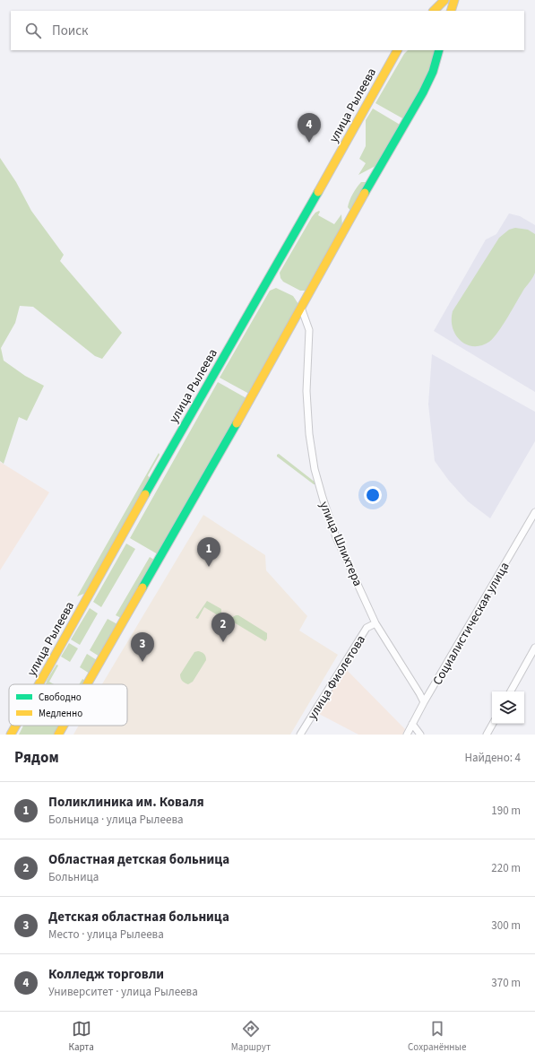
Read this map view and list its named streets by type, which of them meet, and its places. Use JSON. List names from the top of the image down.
{
  "streets": {
    "main road": ["улица Рылеева"],
    "street": ["улица Шлихтера", "Социалистическая улица", "улица Фиолетова"]
  },
  "crossings": [
    ["улица Шлихтера", "Социалистическая улица"],
    ["улица Шлихтера", "улица Фиолетова"]
  ],
  "legend": ["Свободно", "Медленно"],
  "page": {
    "search": "Поиск",
    "pins": [
      "4",
      "1",
      "2",
      "3"
    ],
    "heading": ["Рядом", "Найдено: 4"],
    "list": [
      {
        "mark": "1",
        "name": "Поликлиника им. Коваля",
        "note": "Больница · улица Рылеева",
        "value": "190 m"
      },
      {
        "mark": "2",
        "name": "Областная детская больница",
        "note": "Больница",
        "value": "220 m"
      },
      {
        "mark": "3",
        "name": "Детская областная больница",
        "note": "Место · улица Рылеева",
        "value": "300 m"
      },
      {
        "mark": "4",
        "name": "Колледж торговли",
        "note": "Университет · улица Рылеева",
        "value": "370 m"
      }
    ],
    "nav": ["Карта", "Маршрут", "Сохранённые"]
  }
}
